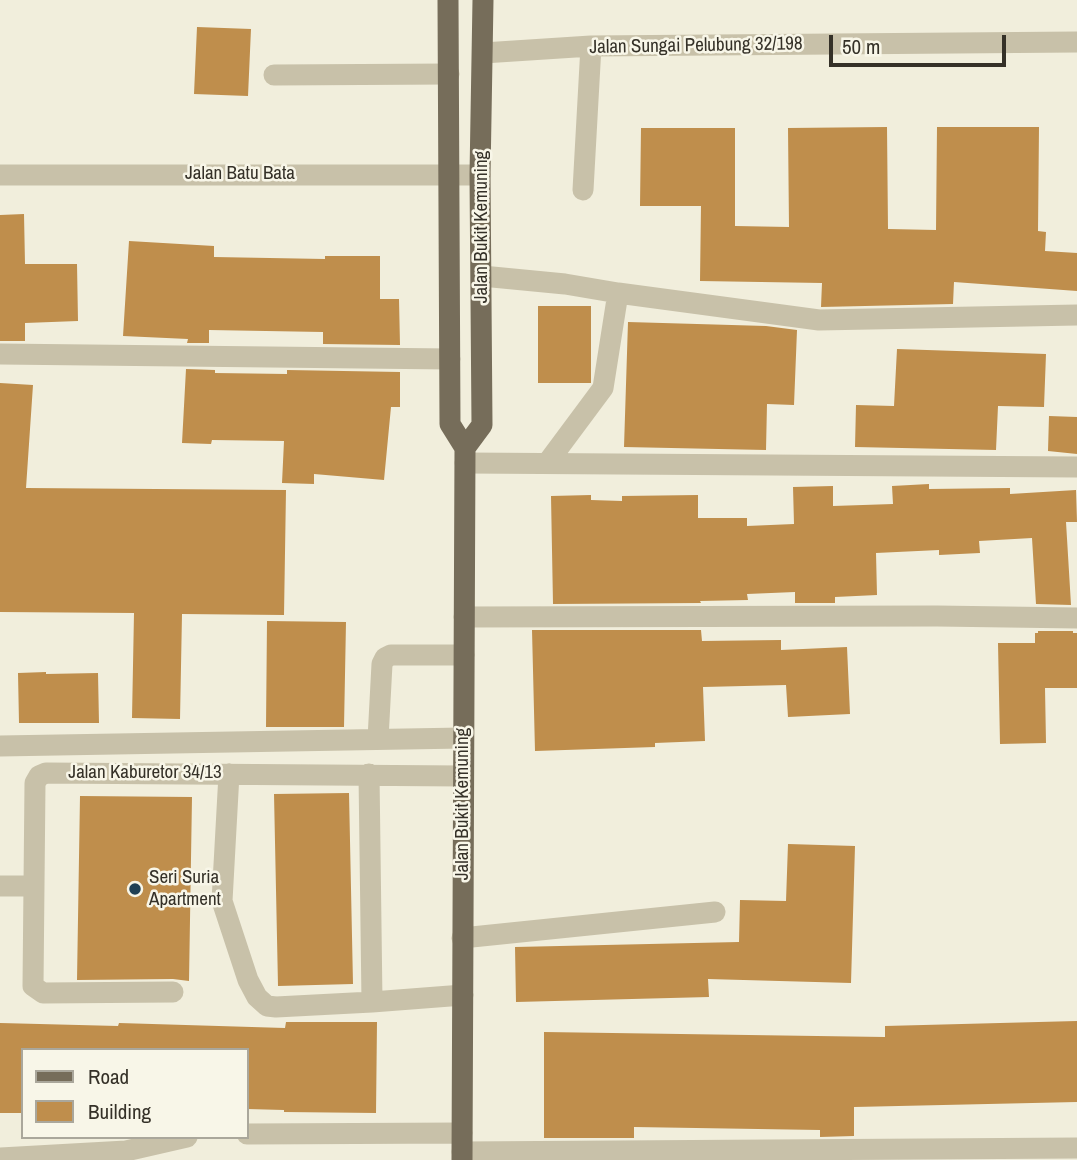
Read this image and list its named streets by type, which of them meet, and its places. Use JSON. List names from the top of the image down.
{
  "streets": {
    "main road": ["Jalan Bukit Kemuning"],
    "street": ["Jalan Sungai Pelubung 32/198", "Jalan Batu Bata", "Jalan Kaburetor 34/13"]
  },
  "crossings": [
    ["Jalan Sungai Pelubung 32/198", "Jalan Bukit Kemuning"],
    ["Jalan Batu Bata", "Jalan Bukit Kemuning"],
    ["Jalan Bukit Kemuning", "Jalan Kaburetor 34/13"]
  ],
  "places": ["Seri Suria Apartment"],
  "legend": ["Road", "Building"],
  "scale_bar": "50 m"
}
